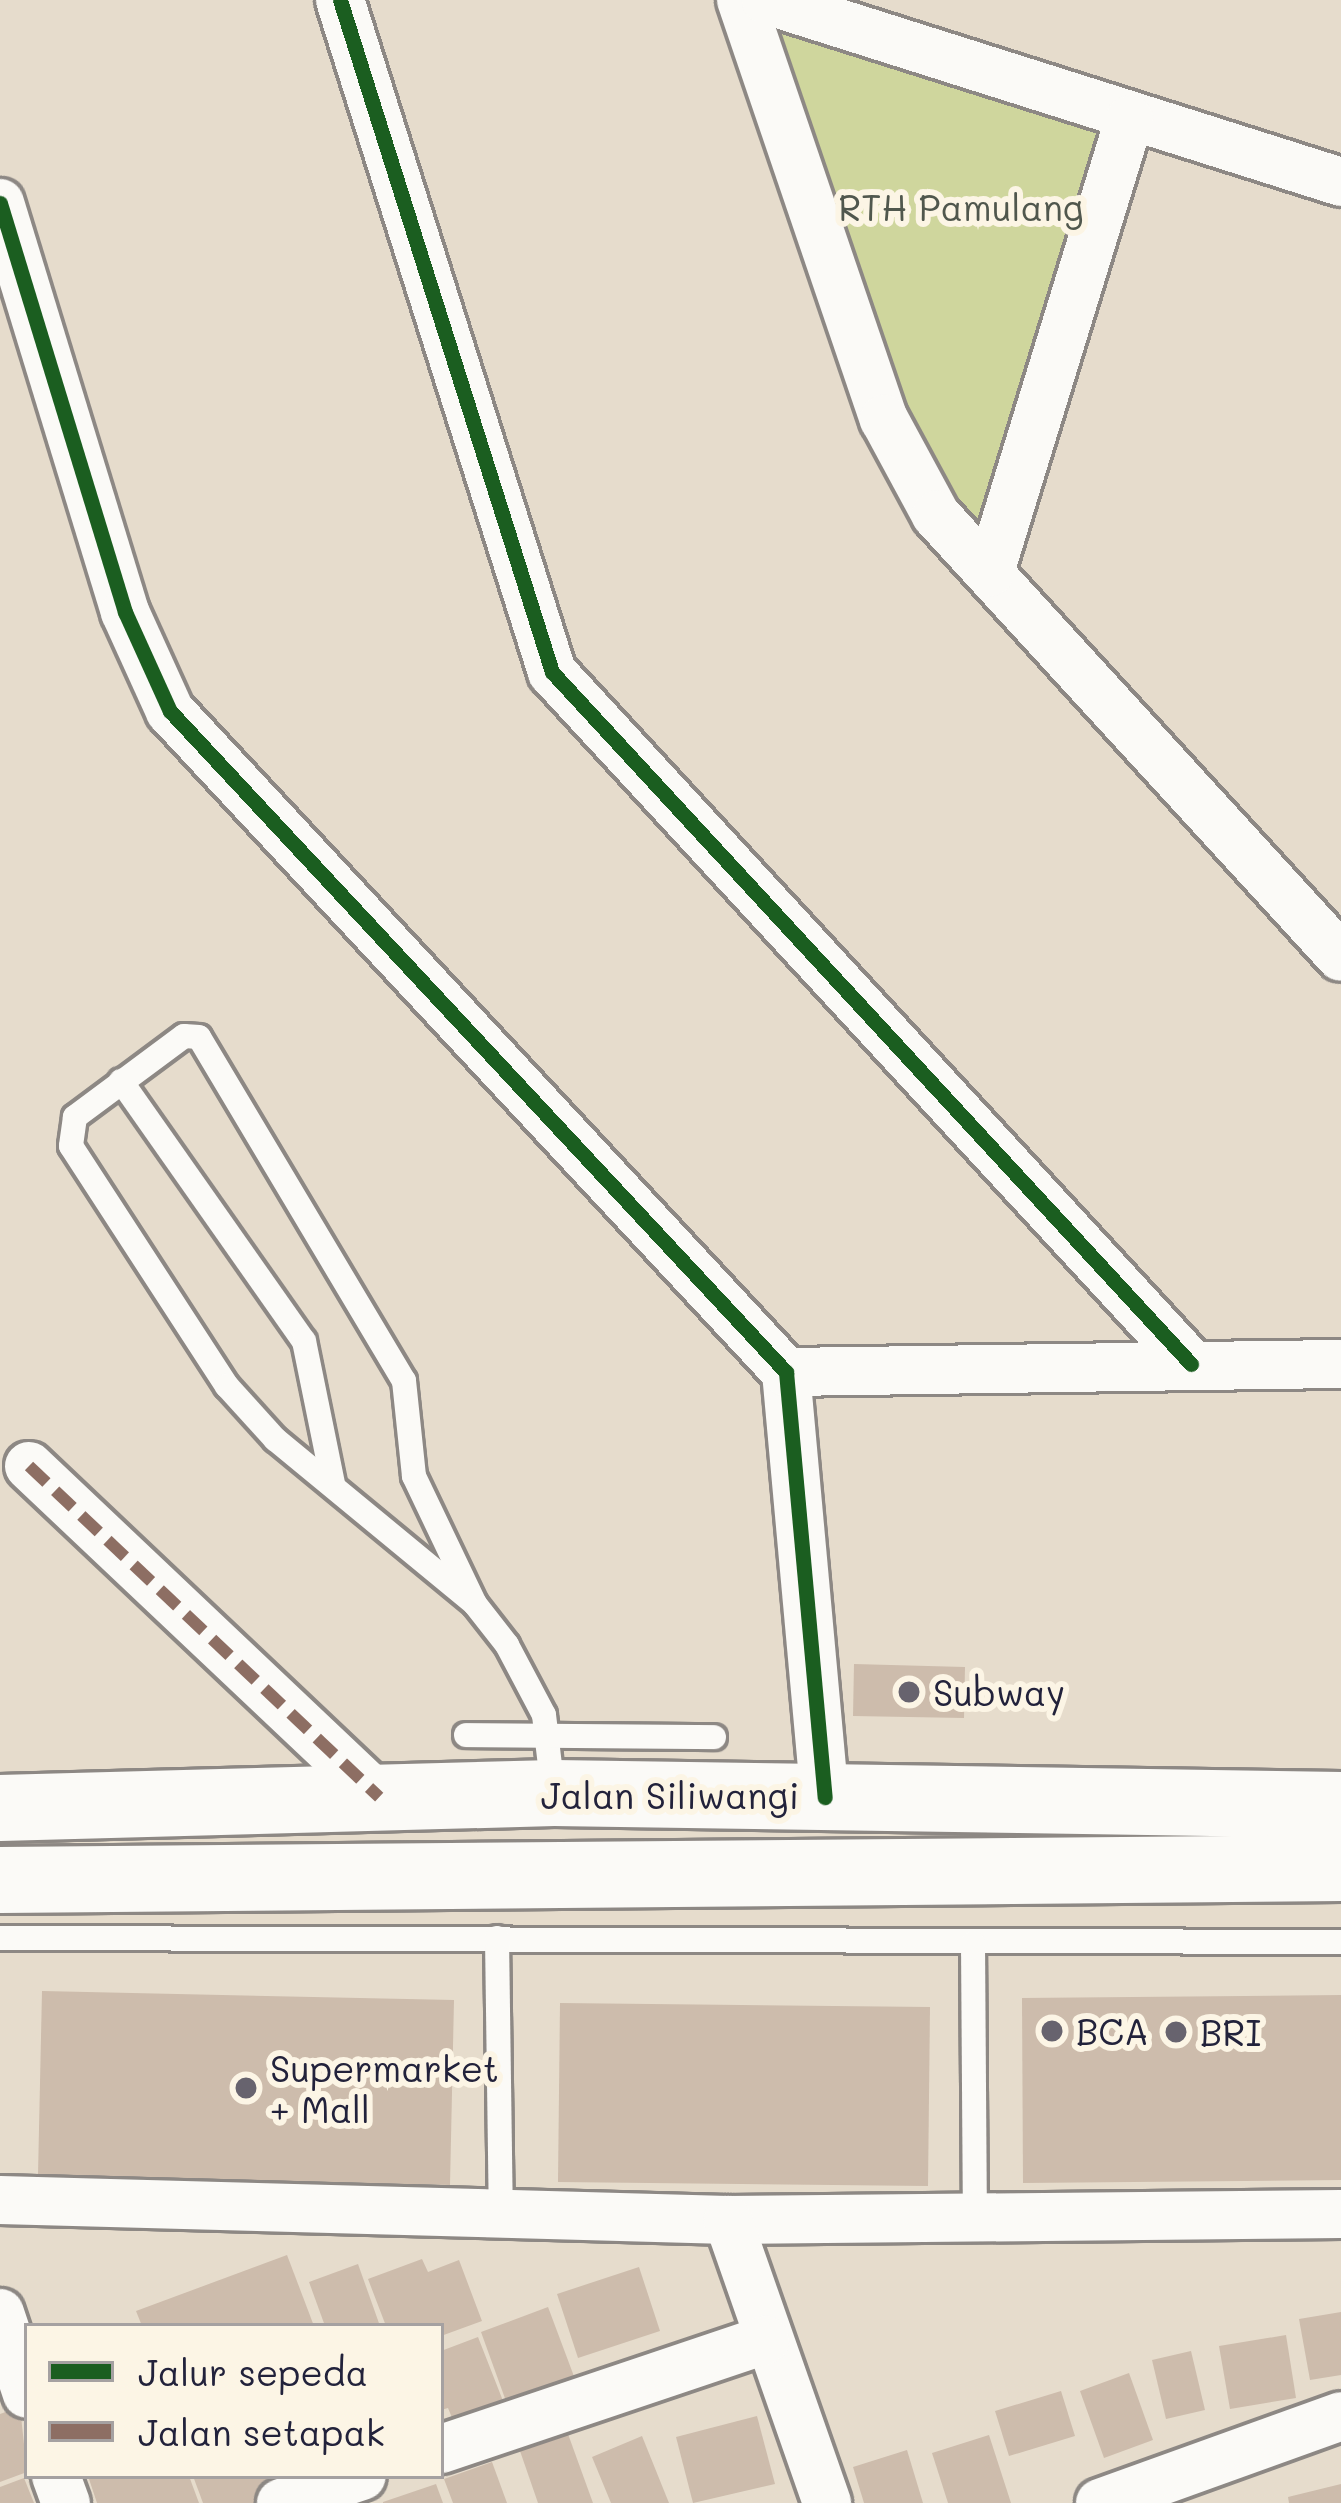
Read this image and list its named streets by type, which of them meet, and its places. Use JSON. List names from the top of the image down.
{
  "streets": {
    "main road": ["Jalan Siliwangi"]
  },
  "parks": ["RTH Pamulang"],
  "places": [
    "Subway",
    "BCA",
    "BRI",
    "Supermarket + Mall"
  ],
  "legend": ["Jalur sepeda", "Jalan setapak"]
}
